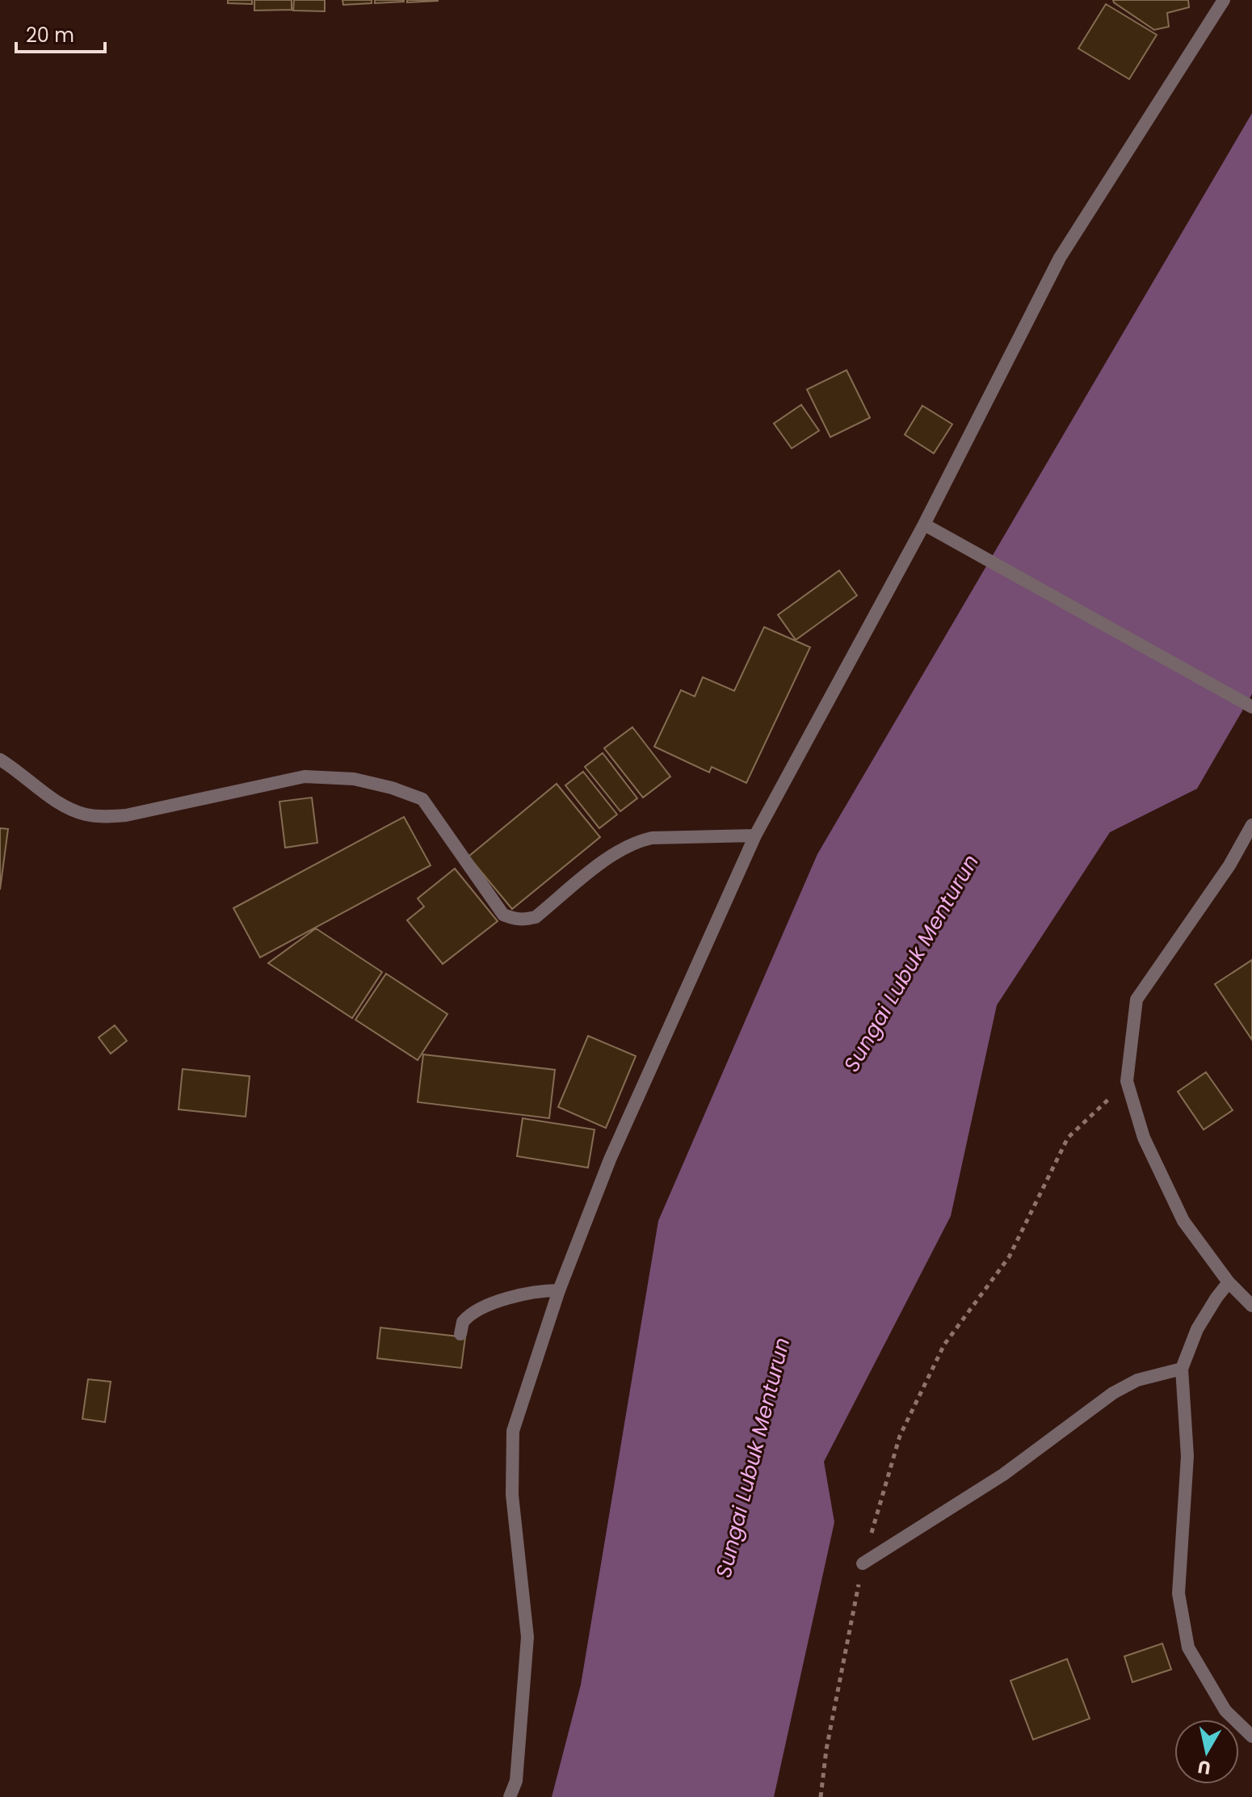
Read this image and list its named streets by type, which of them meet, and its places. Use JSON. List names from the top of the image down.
{
  "water": ["Sungai Lubuk Menturun"],
  "scale_bar": "20 m",
  "north": "bottom"
}
